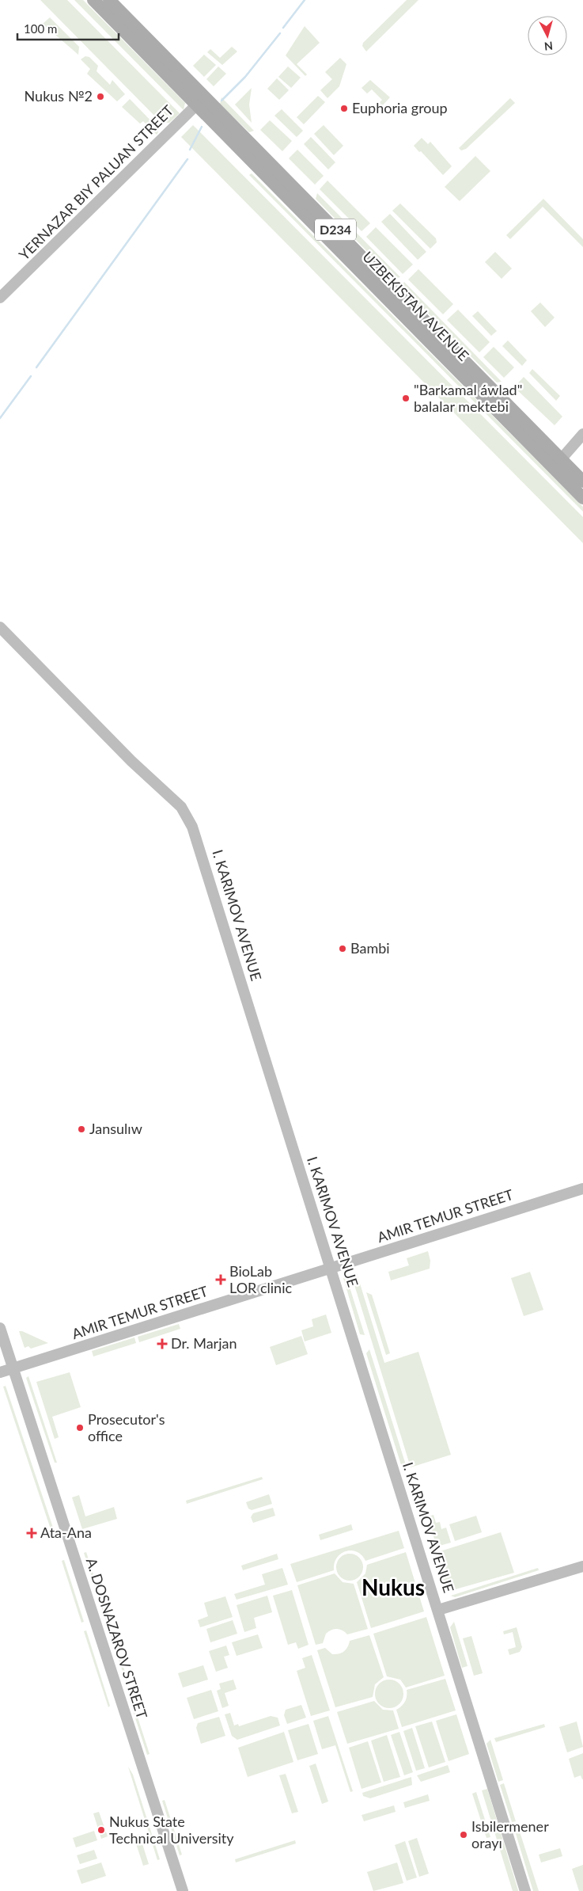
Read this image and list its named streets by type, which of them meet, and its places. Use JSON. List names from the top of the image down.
{
  "streets": {
    "main road": [
      "YERNAZAR BIY PALUAN STREET",
      "D234",
      "UZBEKISTAN AVENUE",
      "I. KARIMOV AVENUE",
      "AMIR TEMUR STREET",
      "A. DOSNAZAROV STREET"
    ]
  },
  "crossings": [
    ["YERNAZAR BIY PALUAN STREET", "UZBEKISTAN AVENUE"],
    ["I. KARIMOV AVENUE", "AMIR TEMUR STREET"],
    ["AMIR TEMUR STREET", "A. DOSNAZAROV STREET"]
  ],
  "districts": ["Nukus"],
  "places": {
    "other": [
      "Nukus №2",
      "Euphoria group",
      "\"Barkamal áwlad\" balalar mektebi",
      "Bambi",
      "Jansulıw",
      "Prosecutor's office",
      "Nukus State Technical University",
      "Isbilermener orayı"
    ],
    "health": ["BioLab LOR clinic", "Dr. Marjan", "Ata-Ana"]
  },
  "scale_bar": "100 m",
  "north": "bottom"
}
